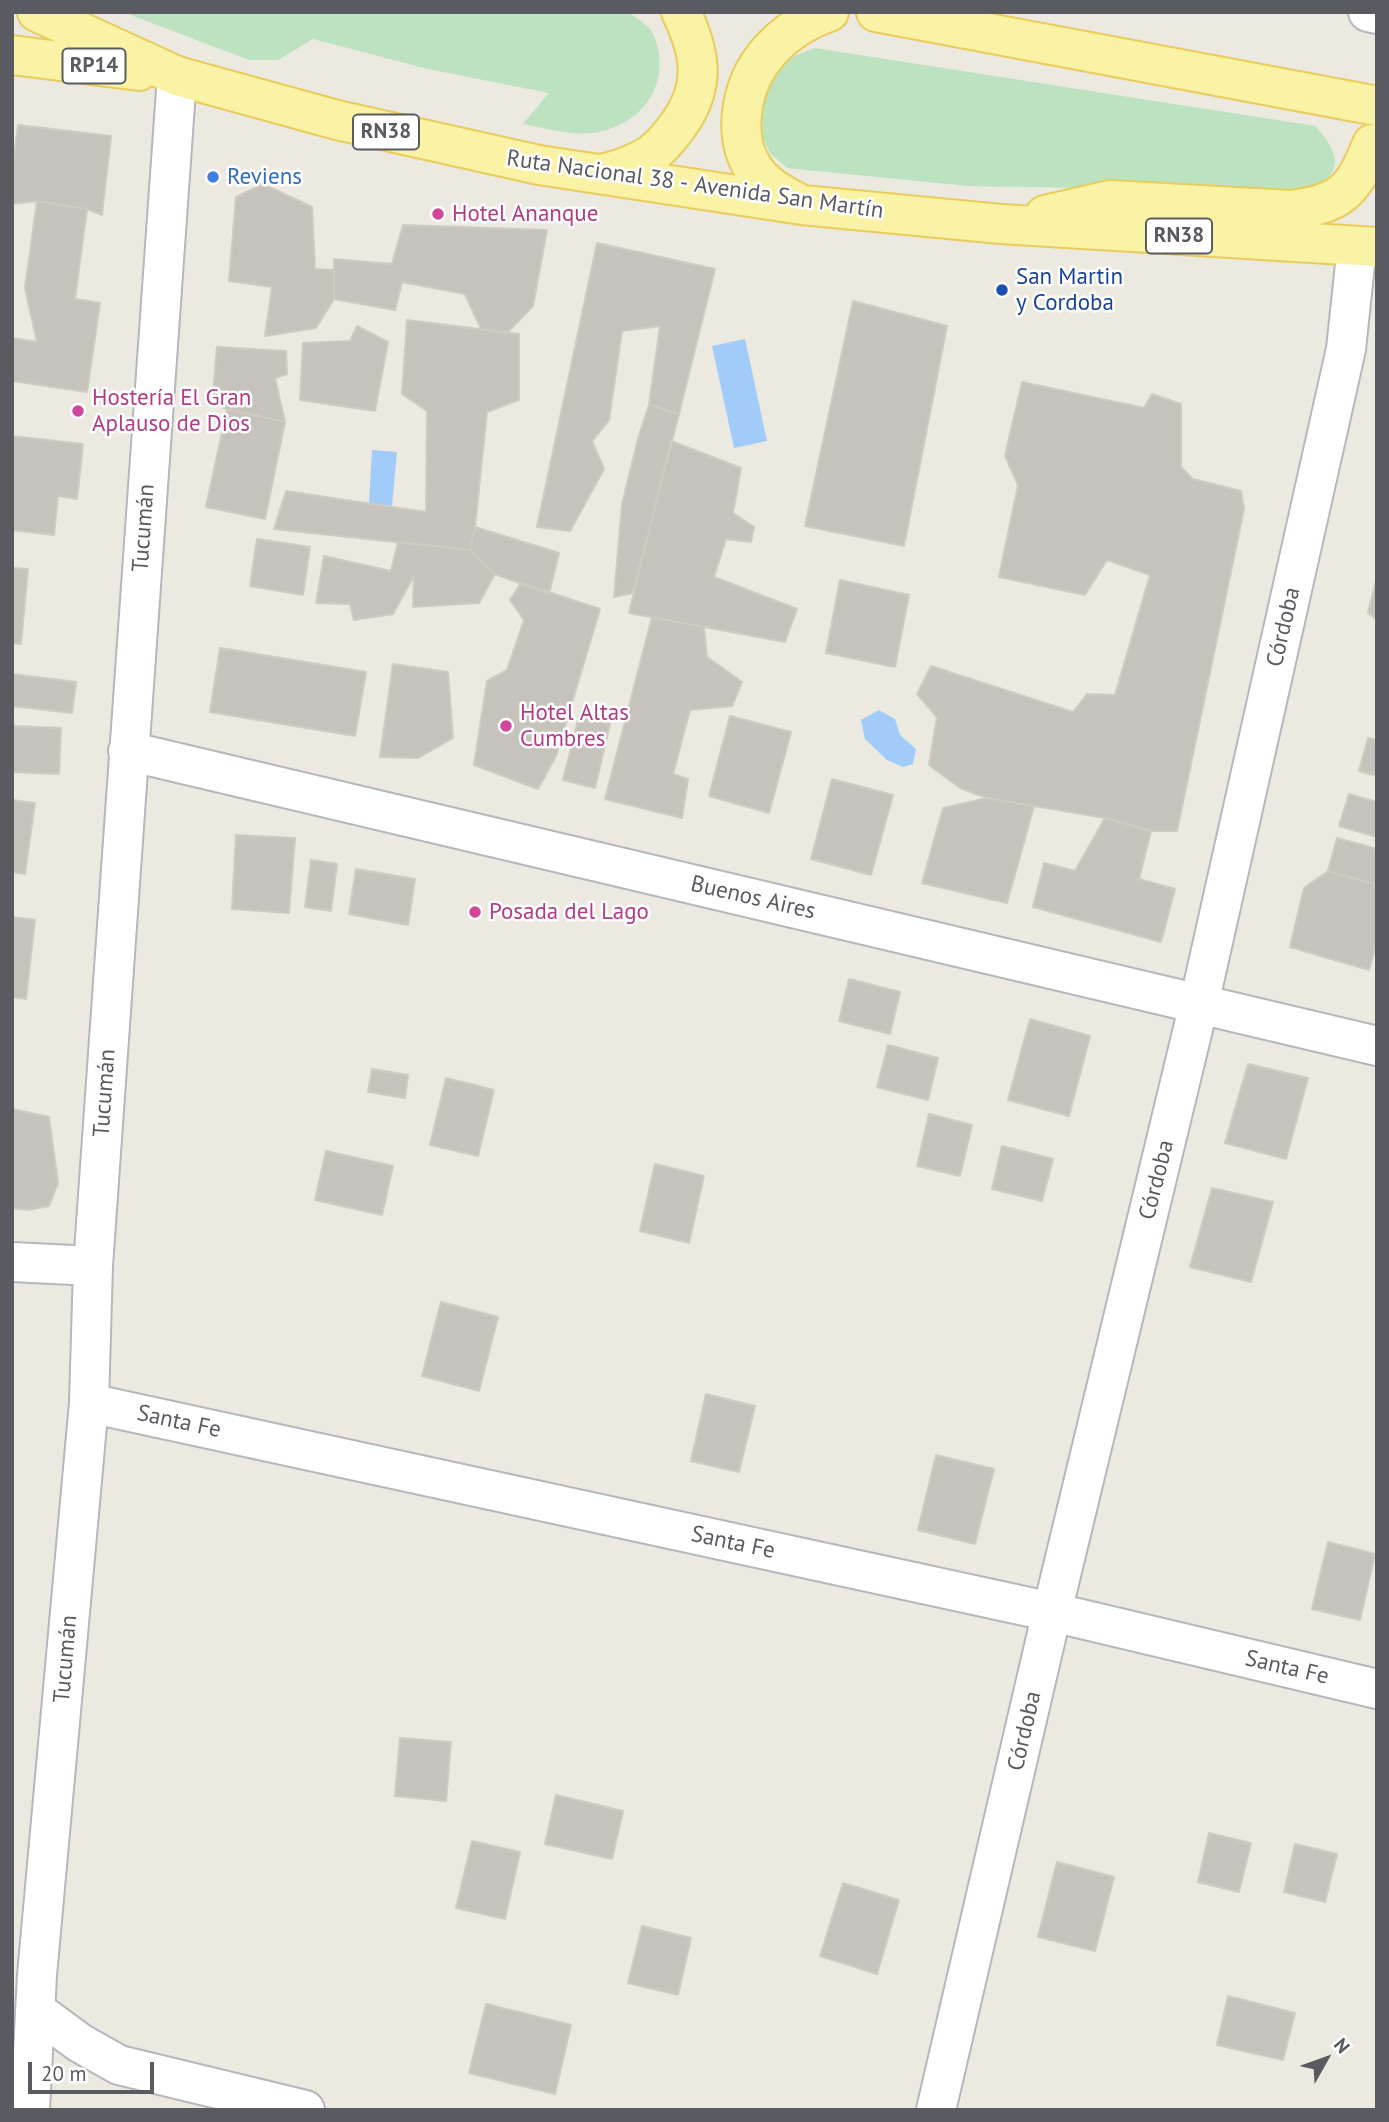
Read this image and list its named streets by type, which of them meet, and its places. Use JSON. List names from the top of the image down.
{
  "streets": {
    "main road": ["RP14", "RN38", "Ruta Nacional 38 - Avenida San Martín"],
    "street": [
      "Tucumán",
      "Córdoba",
      "Buenos Aires",
      "Santa Fe"
    ]
  },
  "crossings": [
    ["RP14", "Ruta Nacional 38 - Avenida San Martín"],
    ["RP14", "Tucumán"],
    ["Ruta Nacional 38 - Avenida San Martín", "Tucumán"],
    ["Ruta Nacional 38 - Avenida San Martín", "Córdoba"],
    ["Tucumán", "Buenos Aires"],
    ["Tucumán", "Santa Fe"],
    ["Córdoba", "Buenos Aires"],
    ["Córdoba", "Santa Fe"]
  ],
  "places": [
    "Reviens",
    "Hotel Ananque",
    "San Martin y Cordoba",
    "Hostería El Gran Aplauso de Dios",
    "Hotel Altas Cumbres",
    "Posada del Lago"
  ],
  "scale_bar": "20 m",
  "north": "top right"
}
